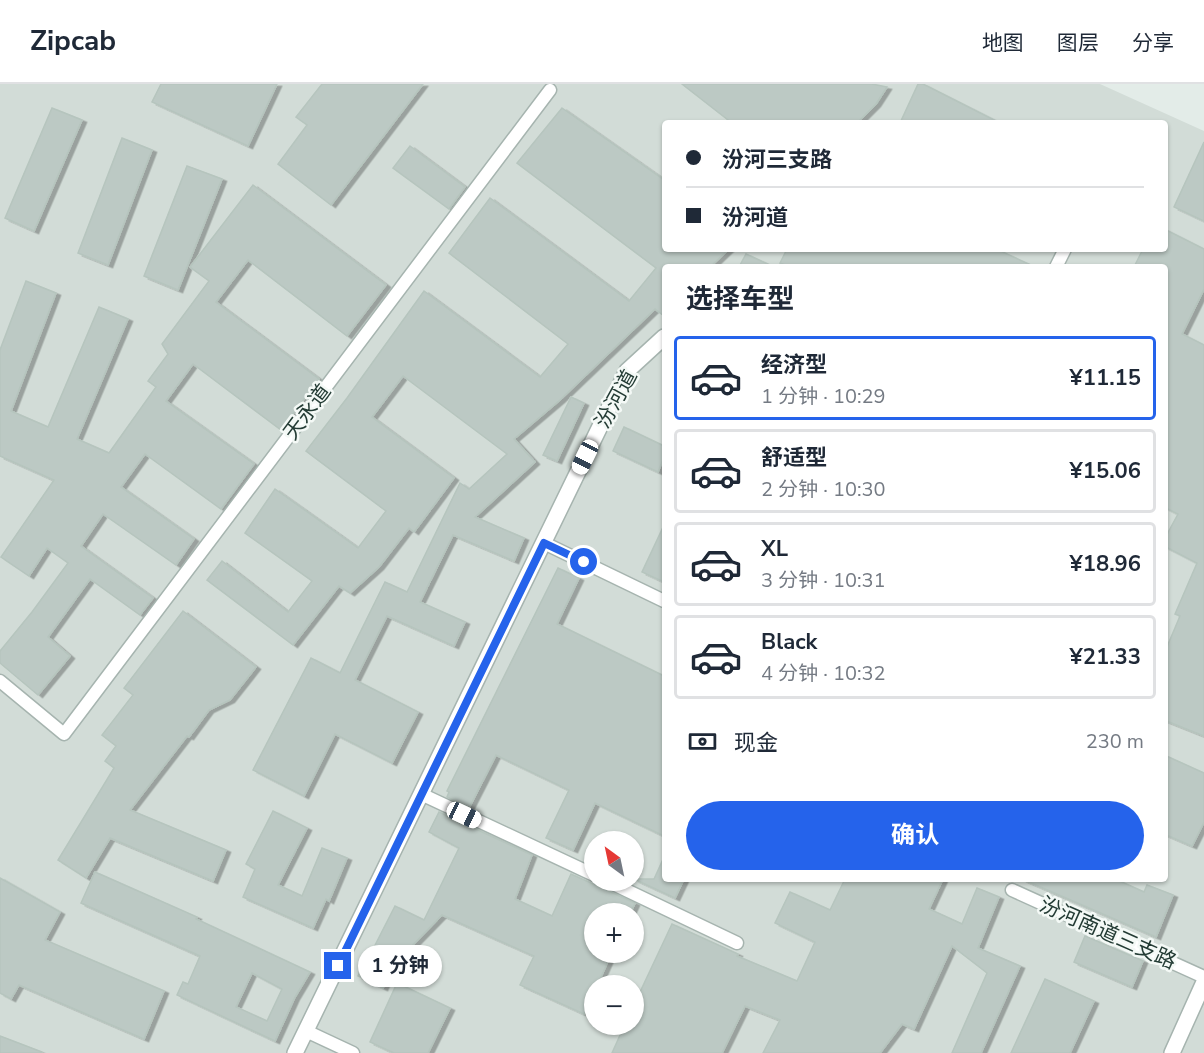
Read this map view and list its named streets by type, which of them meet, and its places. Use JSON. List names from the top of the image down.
{
  "streets": {
    "street": ["汾河道", "天永道", "汾河南道三支路"]
  },
  "north": "top left",
  "page": {
    "header": "Zipcab",
    "nav": ["地图", "图层", "分享"],
    "banner": ["汾河三支路", "汾河道"],
    "heading": "选择车型",
    "list": [
      {
        "name": "经济型",
        "note": "1 分钟 · 10:29",
        "value": "¥11.15"
      },
      {
        "name": "舒适型",
        "note": "2 分钟 · 10:30",
        "value": "¥15.06"
      },
      {
        "name": "XL",
        "note": "3 分钟 · 10:31",
        "value": "¥18.96"
      },
      {
        "name": "Black",
        "note": "4 分钟 · 10:32",
        "value": "¥21.33"
      }
    ],
    "pay": ["现金", "230 m"],
    "buttons": "确认",
    "map_buttons": ["+", "−"],
    "bubble": "1 分钟"
  }
}
